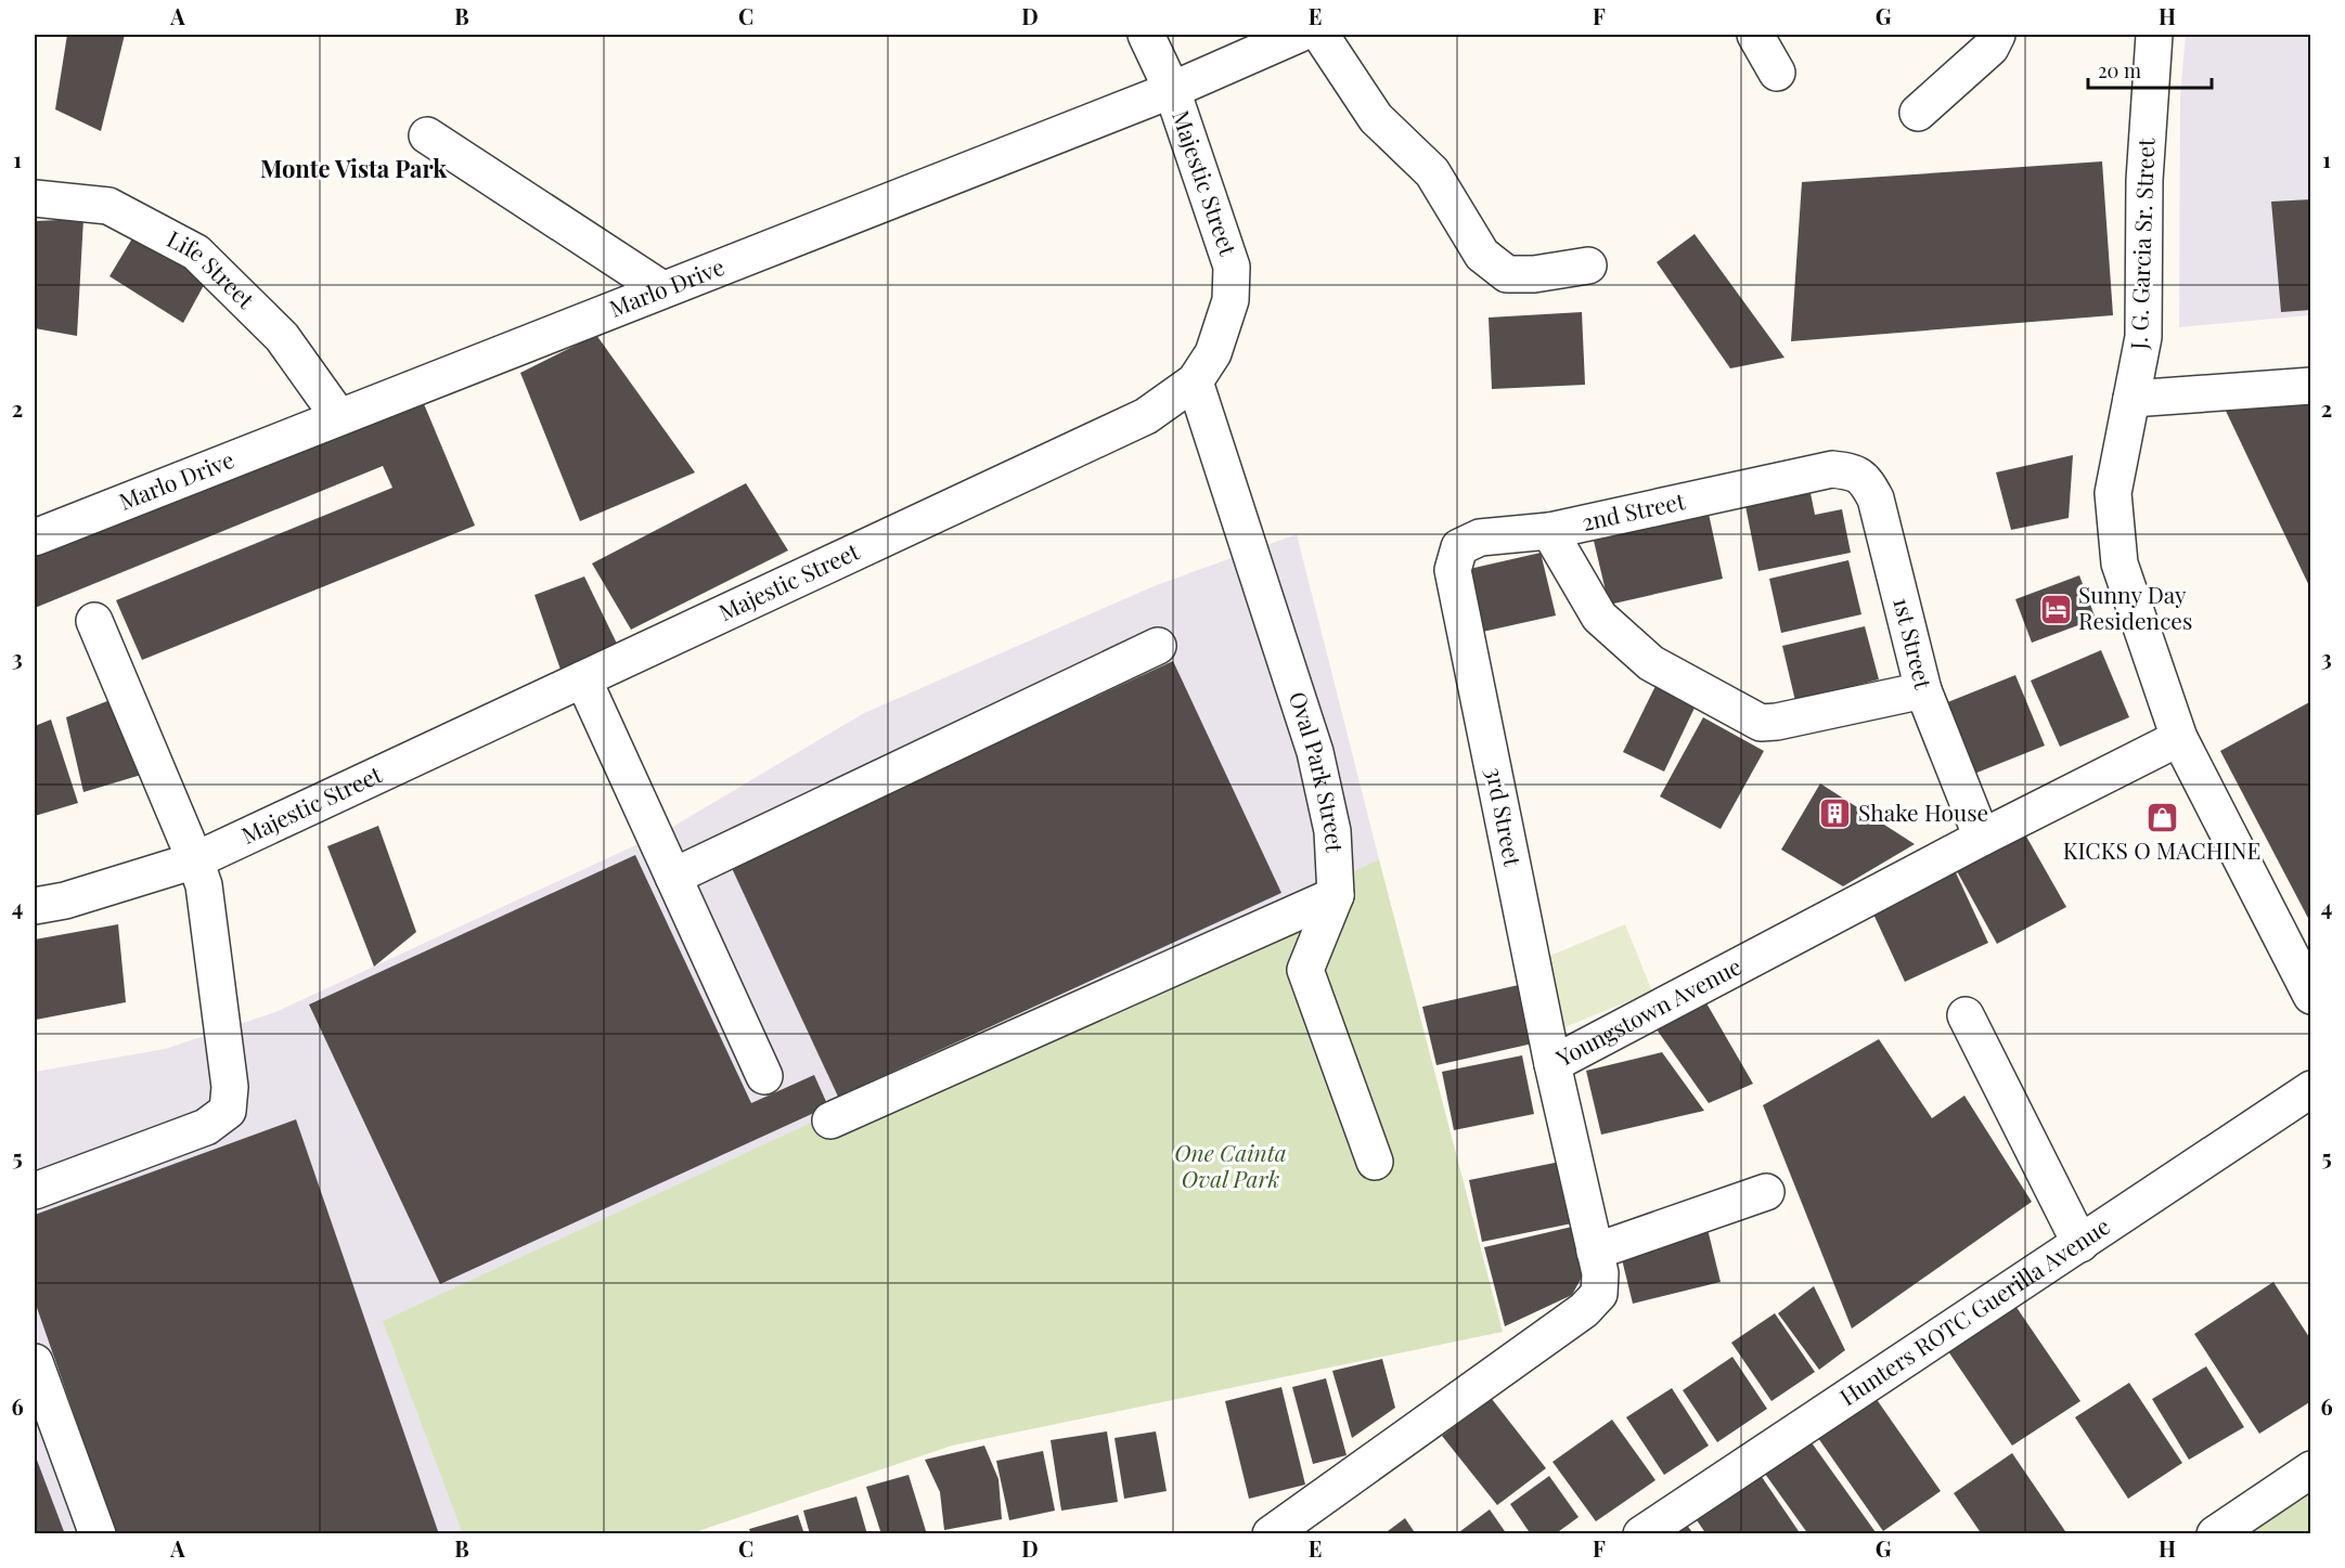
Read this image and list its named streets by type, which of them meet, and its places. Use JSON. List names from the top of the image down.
{
  "streets": {
    "street": [
      "Majestic Street",
      "J. G. Garcia Sr. Street",
      "Life Street",
      "Marlo Drive",
      "2nd Street",
      "1st Street",
      "Oval Park Street",
      "3rd Street",
      "Youngstown Avenue",
      "Hunters ROTC Guerilla Avenue"
    ]
  },
  "crossings": [
    ["Majestic Street", "Marlo Drive"],
    ["Majestic Street", "Oval Park Street"],
    ["J. G. Garcia Sr. Street", "Youngstown Avenue"],
    ["Life Street", "Marlo Drive"],
    ["2nd Street", "1st Street"],
    ["2nd Street", "3rd Street"],
    ["1st Street", "Youngstown Avenue"],
    ["3rd Street", "Youngstown Avenue"]
  ],
  "districts": ["Monte Vista Park"],
  "parks": ["One Cainta Oval Park"],
  "places": {
    "hotel": ["Sunny Day Residences"],
    "building": ["Shake House"],
    "shop": ["KICKS O MACHINE"]
  },
  "scale_bar": "20 m",
  "grid": {
    "columns": [
      "A",
      "B",
      "C",
      "D",
      "E",
      "F",
      "G",
      "H"
    ],
    "rows": [
      "1",
      "2",
      "3",
      "4",
      "5",
      "6"
    ]
  }
}
